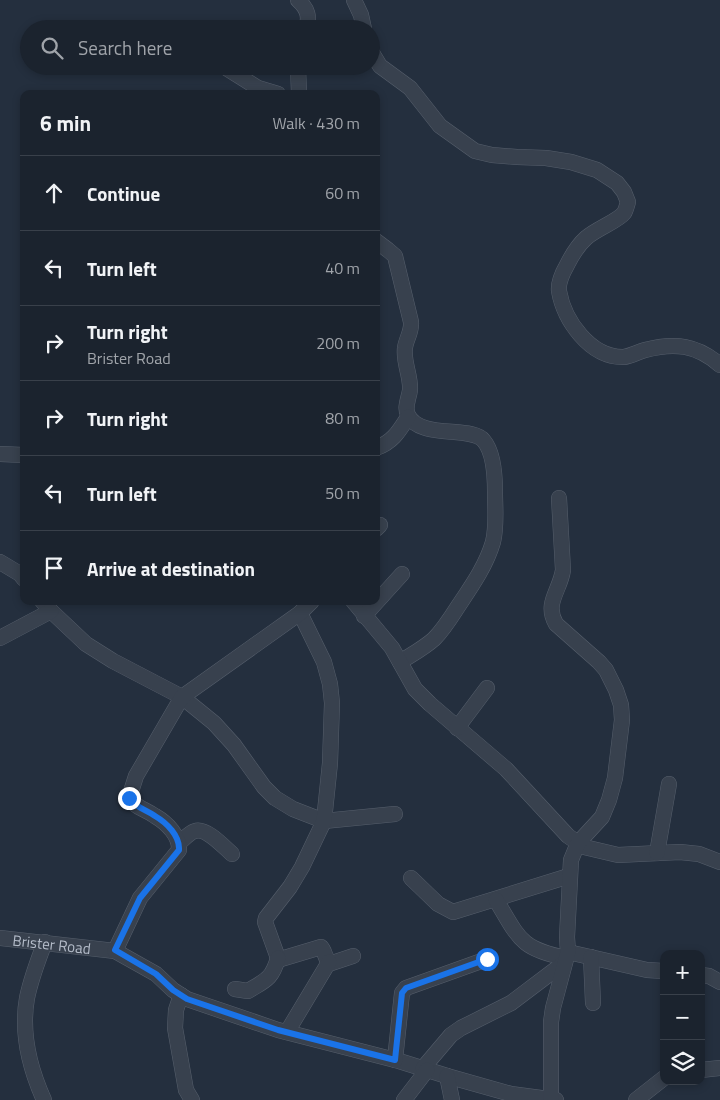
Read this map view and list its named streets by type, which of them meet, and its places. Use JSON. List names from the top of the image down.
{
  "streets": {
    "street": ["Brister Road"]
  },
  "page": {
    "search": "Search here",
    "heading": ["6 min", "Walk · 430 m"],
    "list": [
      ["Continue", "60 m"],
      ["Turn left", "40 m"],
      ["Turn right", "Brister Road", "200 m"],
      ["Turn right", "80 m"],
      ["Turn left", "50 m"],
      "Arrive at destination"
    ],
    "map_buttons": ["+", "−"]
  }
}
